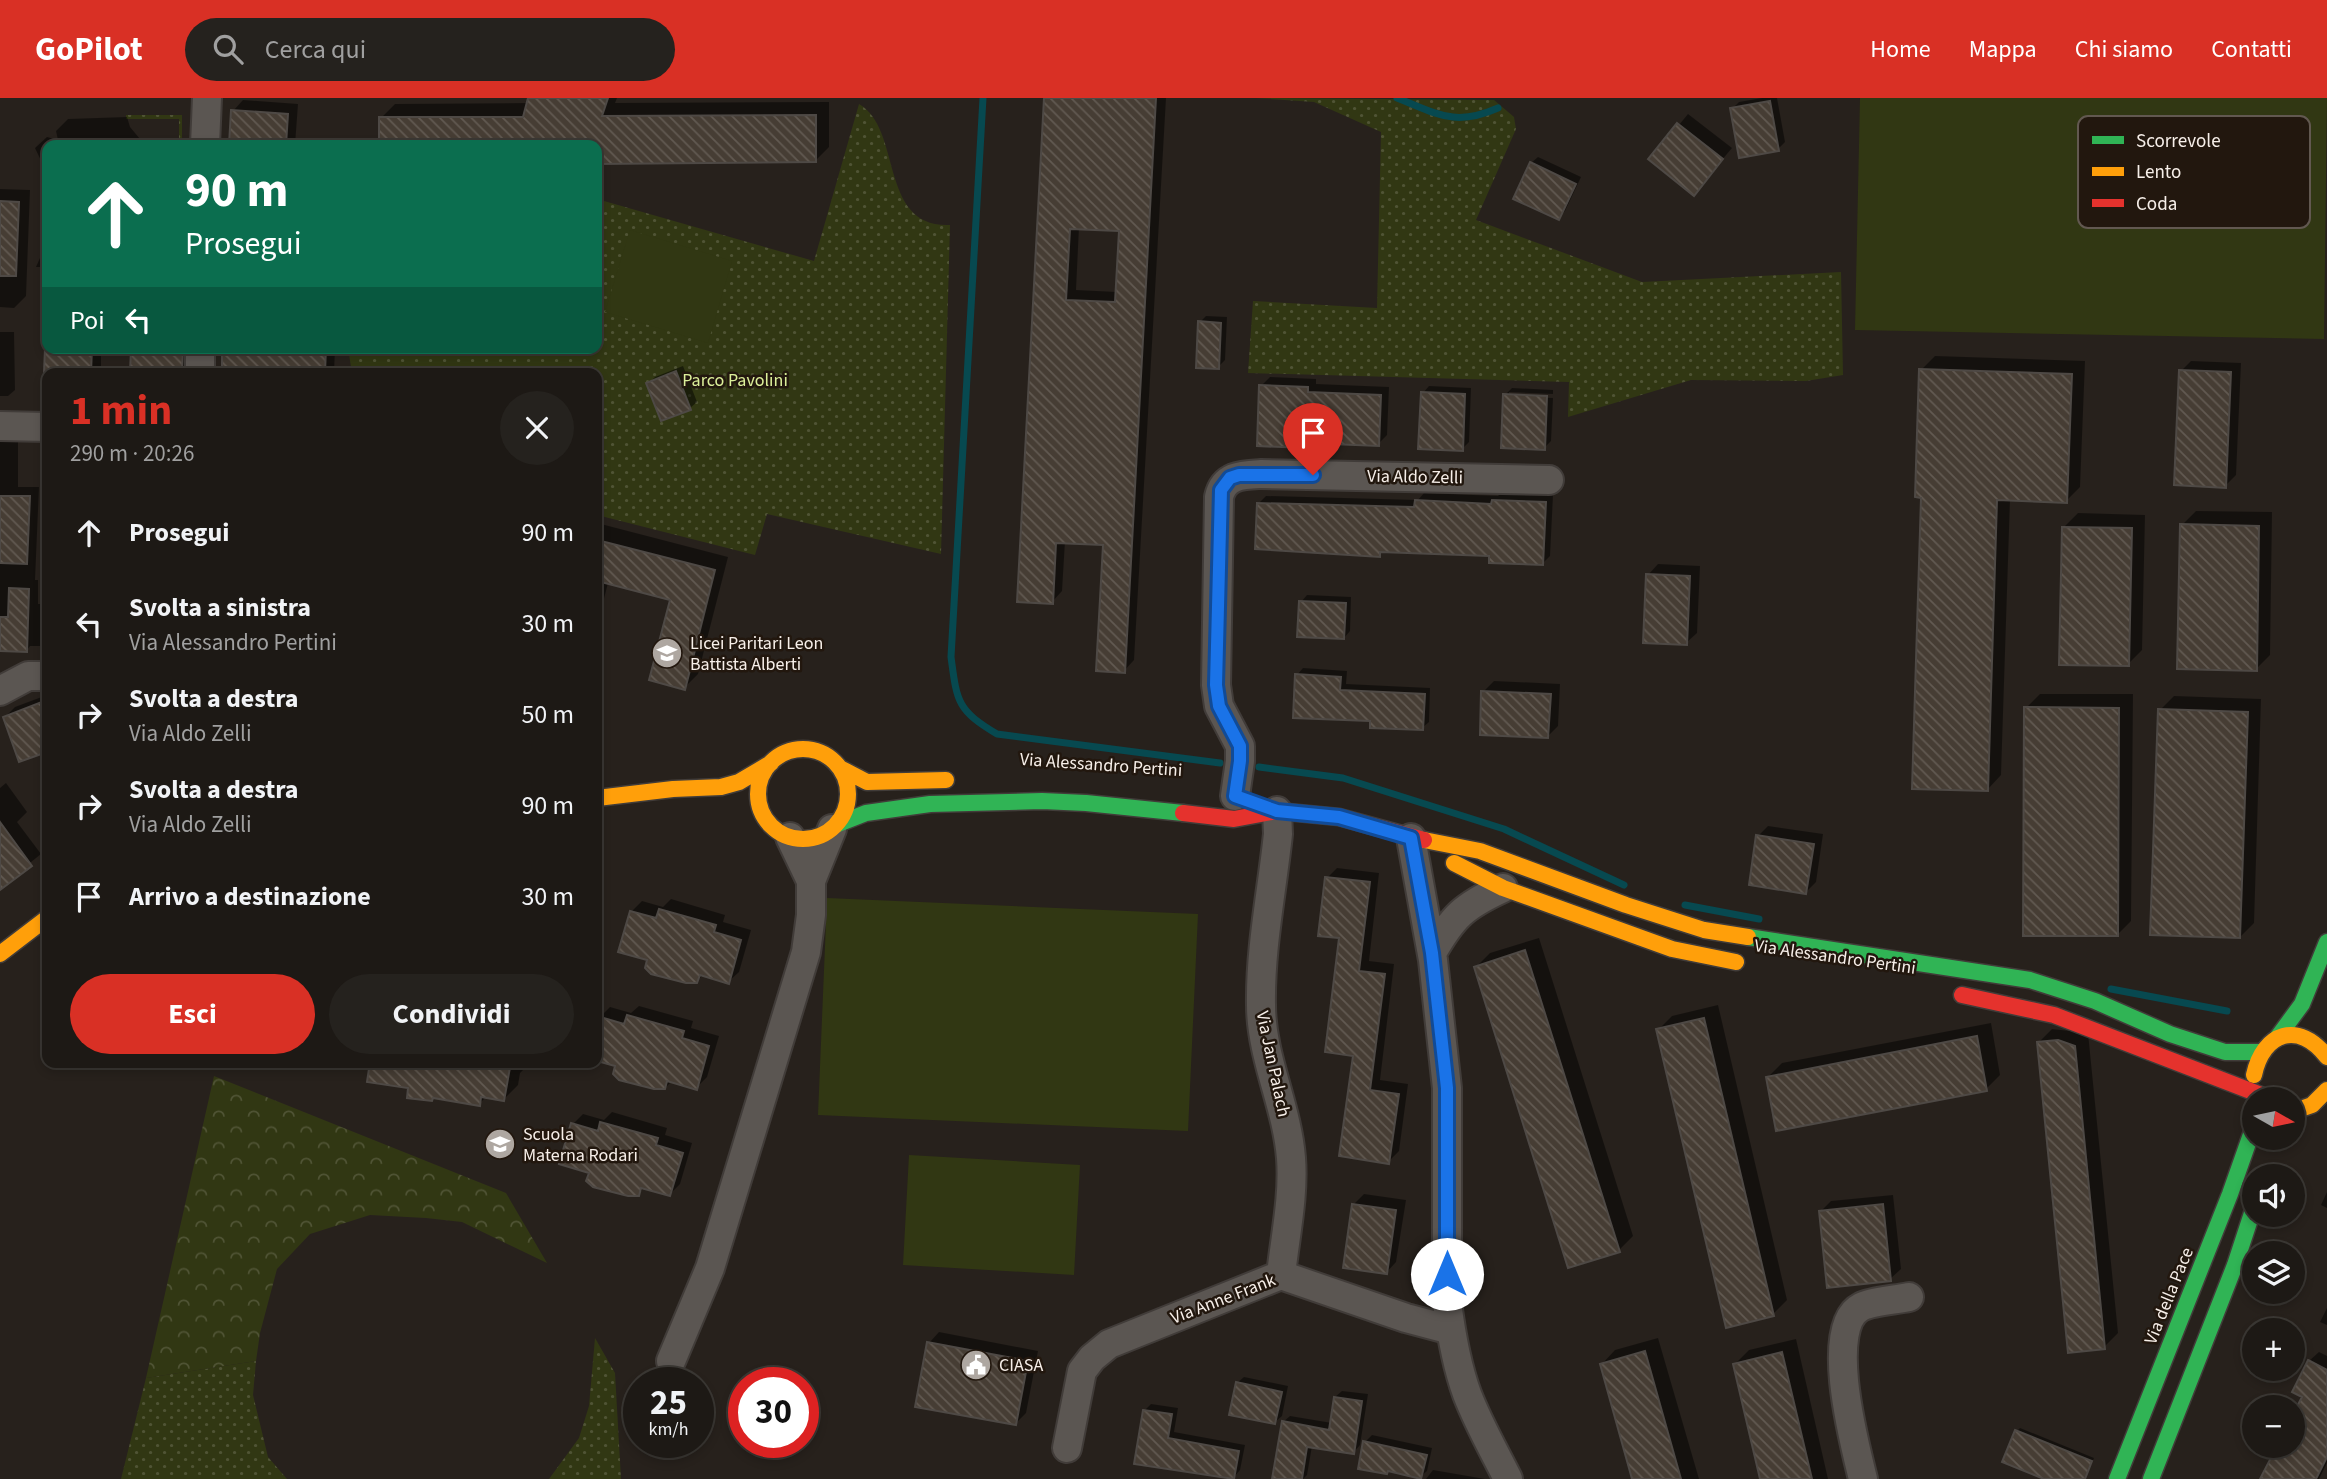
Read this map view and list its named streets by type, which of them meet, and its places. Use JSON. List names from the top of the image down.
{
  "streets": {
    "street": [
      "Via Aldo Zelli",
      "Via Alessandro Pertini",
      "Via Jan Palach",
      "Via della Pace",
      "Via Anne Frank"
    ]
  },
  "crossings": [
    ["Via Aldo Zelli", "Via Alessandro Pertini"],
    ["Via Alessandro Pertini", "Via Jan Palach"],
    ["Via Jan Palach", "Via Anne Frank"]
  ],
  "parks": ["Parco Pavolini"],
  "places": {
    "school or university": ["Licei Paritari Leon Battista Alberti", "Scuola Materna Rodari"],
    "public building": ["CIASA"]
  },
  "legend": ["Scorrevole", "Lento", "Coda"],
  "north": "right",
  "page": {
    "header": "GoPilot",
    "search": "Cerca qui",
    "nav": [
      "Home",
      "Mappa",
      "Chi siamo",
      "Contatti"
    ],
    "turn": ["90 m", "Prosegui"],
    "then": "Poi",
    "heading": ["1 min", "290 m · 20:26"],
    "list": [
      {
        "name": "Prosegui",
        "value": "90 m"
      },
      {
        "name": "Svolta a sinistra",
        "note": "Via Alessandro Pertini",
        "value": "30 m"
      },
      {
        "name": "Svolta a destra",
        "note": "Via Aldo Zelli",
        "value": "50 m"
      },
      {
        "name": "Svolta a destra",
        "note": "Via Aldo Zelli",
        "value": "90 m"
      },
      {
        "name": "Arrivo a destinazione",
        "value": "30 m"
      }
    ],
    "buttons": ["Esci", "Condividi"],
    "map_buttons": ["+", "−"],
    "speed": "25 km/h",
    "limit": "30"
  }
}
